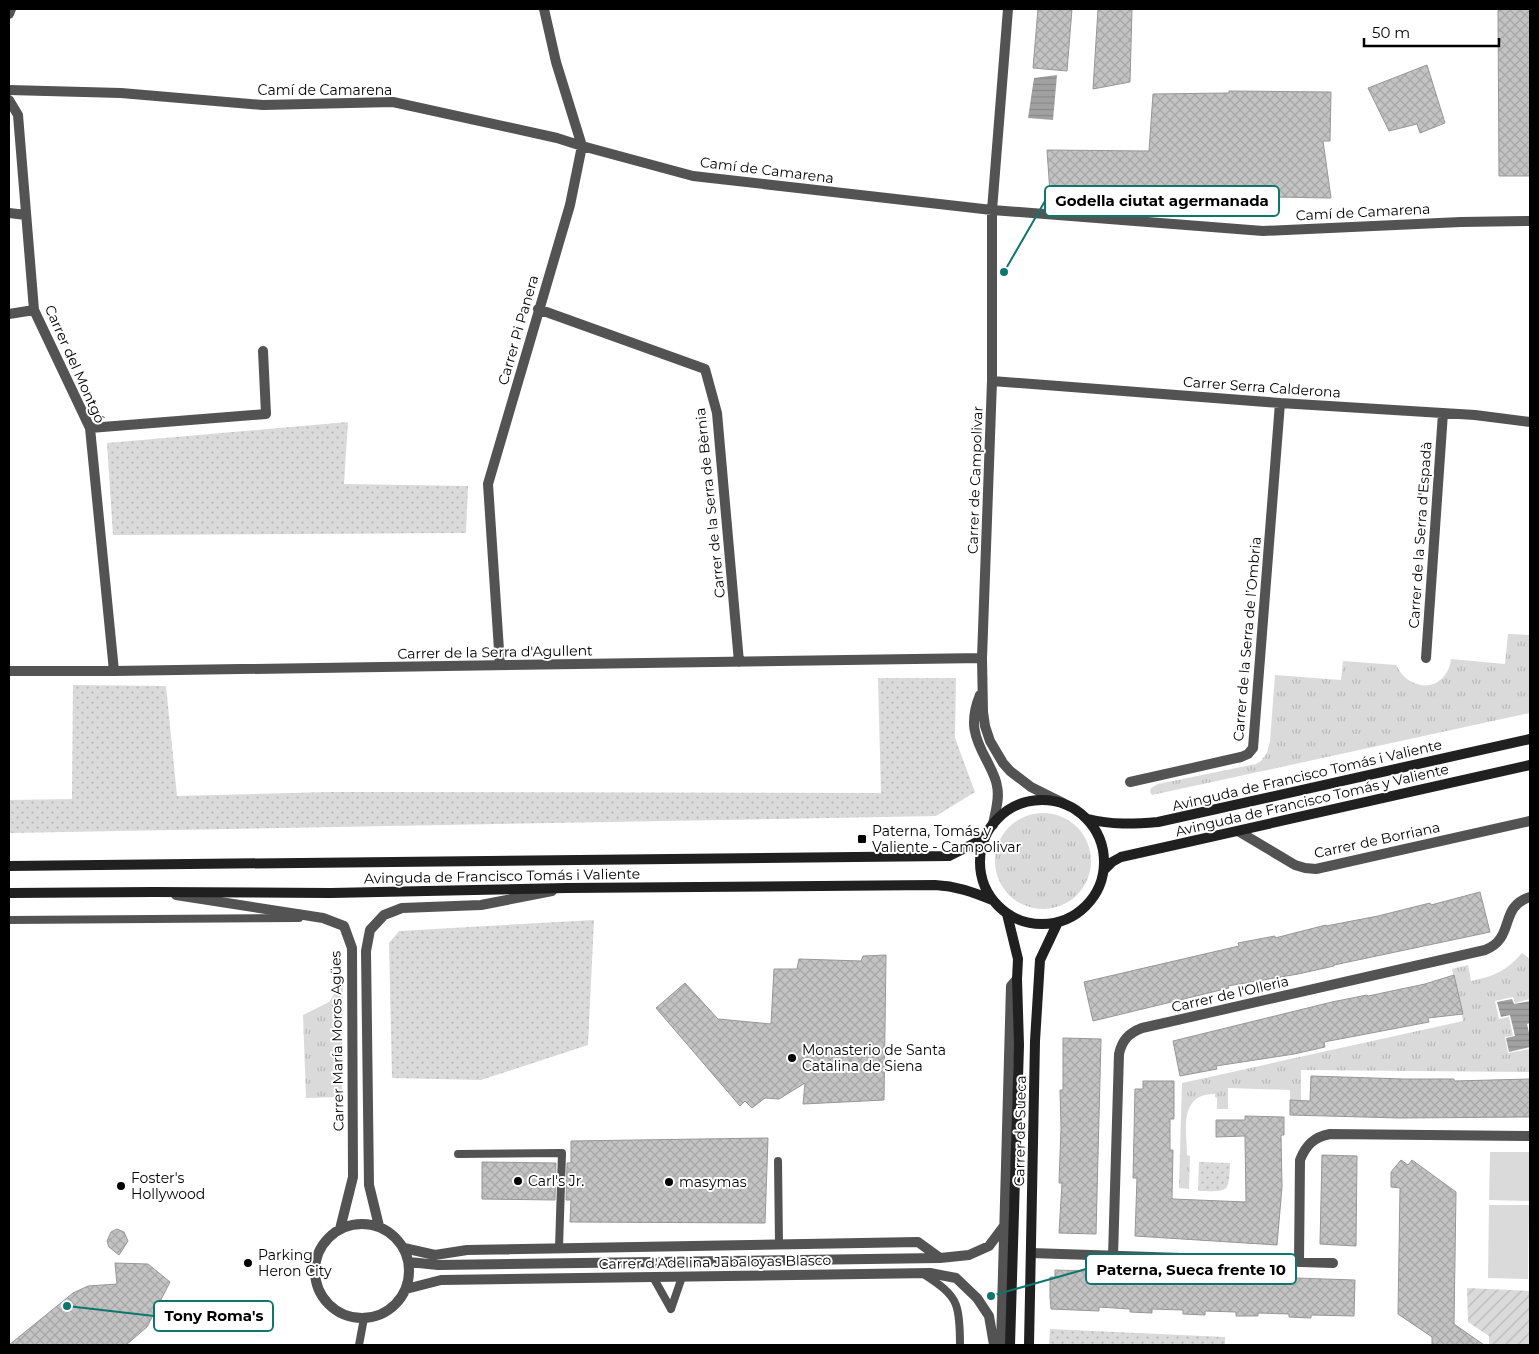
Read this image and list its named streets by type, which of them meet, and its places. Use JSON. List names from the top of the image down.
{
  "streets": {
    "main road": ["Avinguda de Francisco Tomás i Valiente", "Avinguda de Francisco Tomás y Valiente", "Carrer de Sueca"],
    "street": [
      "Camí de Camarena",
      "Carrer Pi Panera",
      "Carrer del Montgó",
      "Carrer Serra Calderona",
      "Carrer de Campolivar",
      "Carrer de la Serra de Bèrnia",
      "Carrer de la Serra d'Espadà",
      "Carrer de la Serra de l’Ombria",
      "Carrer de la Serra d'Agullent",
      "Carrer de Borriana",
      "Carrer de l'Olleria",
      "Carrer María Moros Agües",
      "Carrer d'Adelina Jabaloyas Blasco"
    ]
  },
  "crossings": [
    ["Camí de Camarena", "Carrer Pi Panera"],
    ["Camí de Camarena", "Carrer de Campolivar"],
    ["Carrer Pi Panera", "Carrer de la Serra de Bèrnia"],
    ["Carrer Pi Panera", "Carrer de la Serra d'Agullent"],
    ["Carrer del Montgó", "Carrer de la Serra d'Agullent"],
    ["Carrer Serra Calderona", "Carrer de Campolivar"],
    ["Carrer Serra Calderona", "Carrer de la Serra d'Espadà"],
    ["Carrer Serra Calderona", "Carrer de la Serra de l’Ombria"],
    ["Carrer de Campolivar", "Carrer de la Serra d'Agullent"],
    ["Carrer de Campolivar", "Avinguda de Francisco Tomás i Valiente"],
    ["Carrer de Campolivar", "Avinguda de Francisco Tomás y Valiente"],
    ["Carrer de Campolivar", "Carrer de Sueca"],
    ["Carrer de la Serra de Bèrnia", "Carrer de la Serra d'Agullent"],
    ["Avinguda de Francisco Tomás i Valiente", "Avinguda de Francisco Tomás y Valiente"],
    ["Avinguda de Francisco Tomás i Valiente", "Carrer María Moros Agües"],
    ["Avinguda de Francisco Tomás i Valiente", "Carrer de Sueca"],
    ["Avinguda de Francisco Tomás y Valiente", "Carrer de Borriana"],
    ["Avinguda de Francisco Tomás y Valiente", "Carrer de Sueca"],
    ["Carrer María Moros Agües", "Carrer d'Adelina Jabaloyas Blasco"],
    ["Carrer de Sueca", "Carrer d'Adelina Jabaloyas Blasco"]
  ],
  "places": {
    "other": [
      "Godella ciutat agermanada",
      "Monasterio de Santa Catalina de Siena",
      "Carl's Jr.",
      "masymas",
      "Foster's Hollywood",
      "Parking Heron City",
      "Paterna, Sueca frente 10",
      "Tony Roma's"
    ],
    "transit": ["Paterna, Tomás y Valiente - Campolivar"]
  },
  "scale_bar": "50 m"
}
